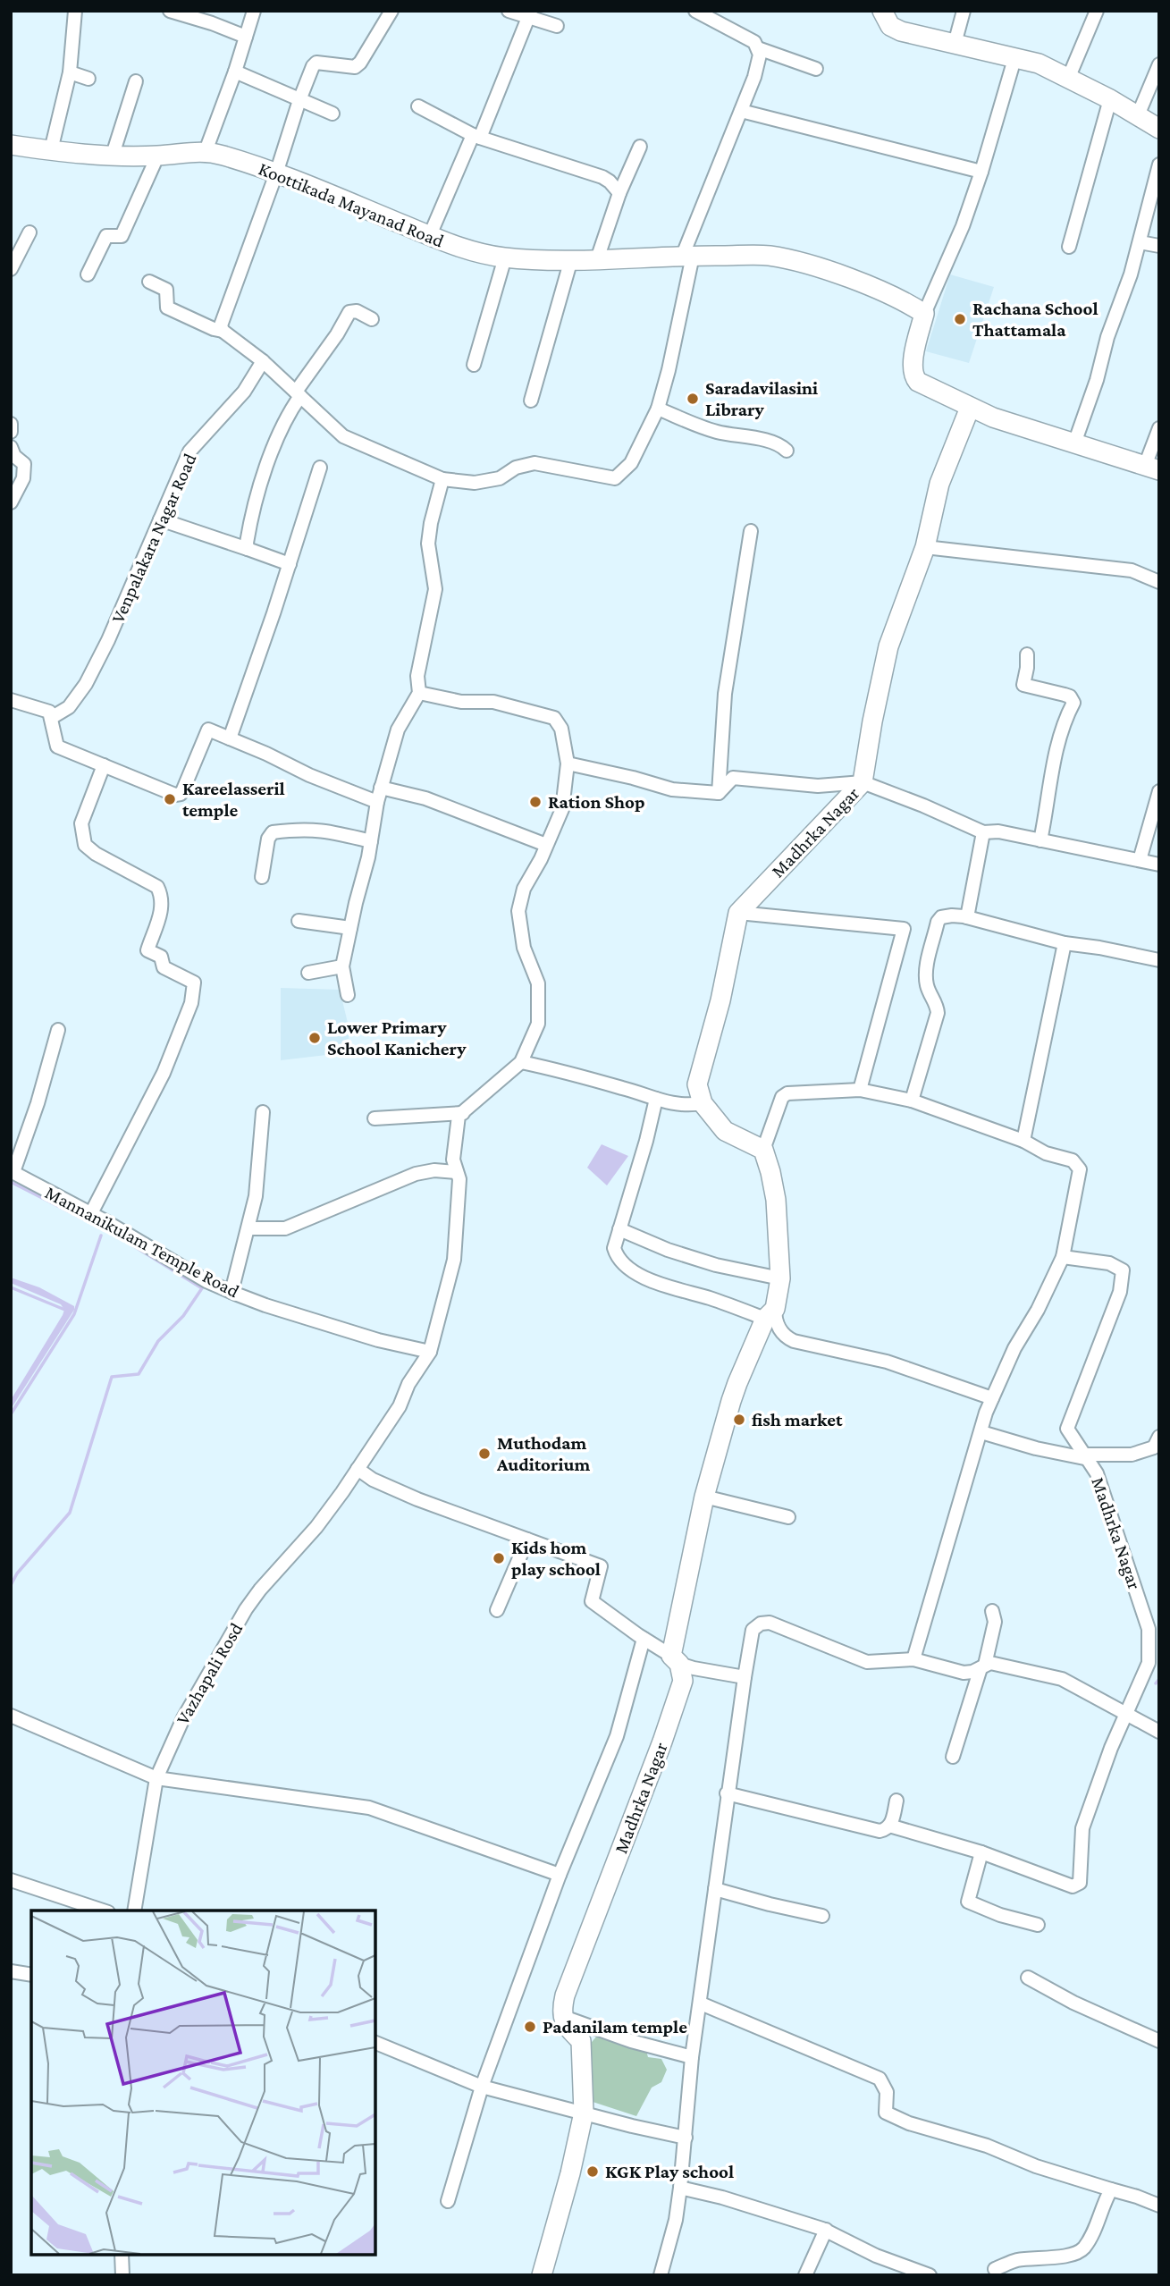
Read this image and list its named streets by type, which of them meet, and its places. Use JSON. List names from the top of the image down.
{
  "streets": {
    "street": [
      "Koottikada Mayanad Road",
      "Venpalakara Nagar Road",
      "Madhrka Nagar",
      "Mannanikulam Temple Road",
      "Vazhapali Rosd"
    ]
  },
  "places": [
    "Rachana School Thattamala",
    "Saradavilasini Library",
    "Kareelasseril temple",
    "Ration Shop",
    "Lower Primary School Kanichery",
    "fish market",
    "Muthodam Auditorium",
    "Kids hom play school",
    "Padanilam temple",
    "KGK Play school"
  ]
}
